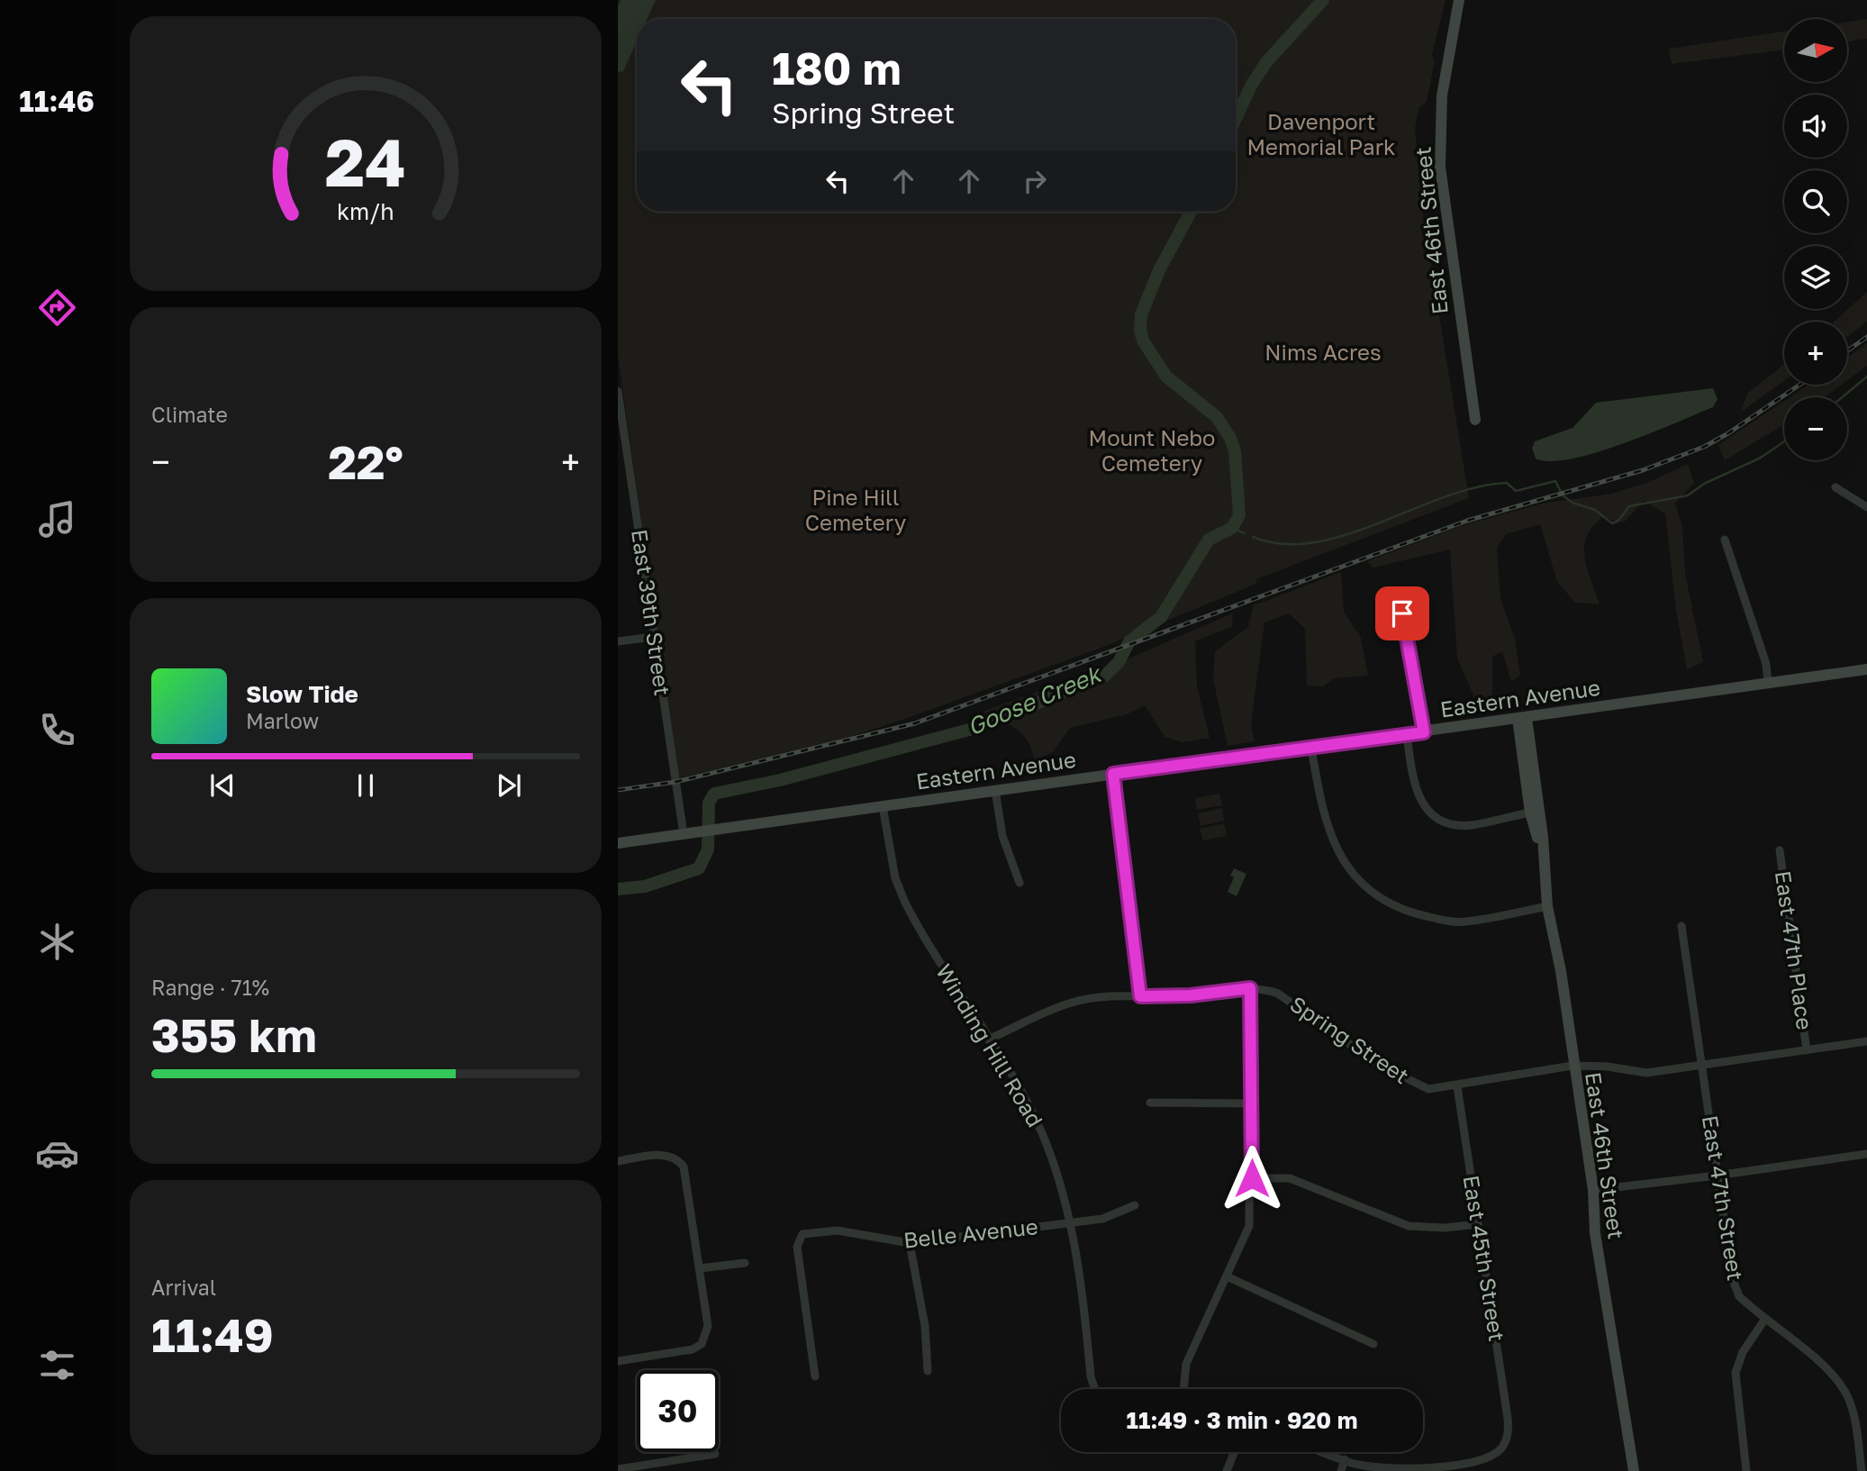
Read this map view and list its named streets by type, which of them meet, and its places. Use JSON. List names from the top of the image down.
{
  "streets": {
    "main road": ["East 46th Street", "Eastern Avenue"],
    "street": [
      "East 39th Street",
      "East 47th Place",
      "Spring Street",
      "Winding Hill Road",
      "East 47th Street",
      "Belle Avenue",
      "East 45th Street"
    ]
  },
  "crossings": [
    ["East 46th Street", "Eastern Avenue"],
    ["East 46th Street", "Spring Street"],
    ["East 39th Street", "Eastern Avenue"],
    ["Eastern Avenue", "Winding Hill Road"],
    ["East 47th Place", "Spring Street"],
    ["Spring Street", "Winding Hill Road"],
    ["Spring Street", "East 47th Street"],
    ["Spring Street", "East 45th Street"],
    ["Winding Hill Road", "Belle Avenue"]
  ],
  "water": ["Goose Creek"],
  "parks": [
    "Davenport Memorial Park",
    "Nims Acres",
    "Mount Nebo Cemetery",
    "Pine Hill Cemetery"
  ],
  "north": "right",
  "page": {
    "tabs": "11:46",
    "map_buttons": ["+", "−"],
    "turn": ["180 m", "Spring Street"],
    "tile": [
      "Climate",
      ["Range · 71%", "355 km"],
      ["Arrival", "11:49"]
    ],
    "heat": ["−", "22°", "+"],
    "song": ["Slow Tide", "Marlow"],
    "limit": "30",
    "trip": "11:49 · 3 min · 920 m",
    "gauge": ["24", "km/h"]
  }
}
